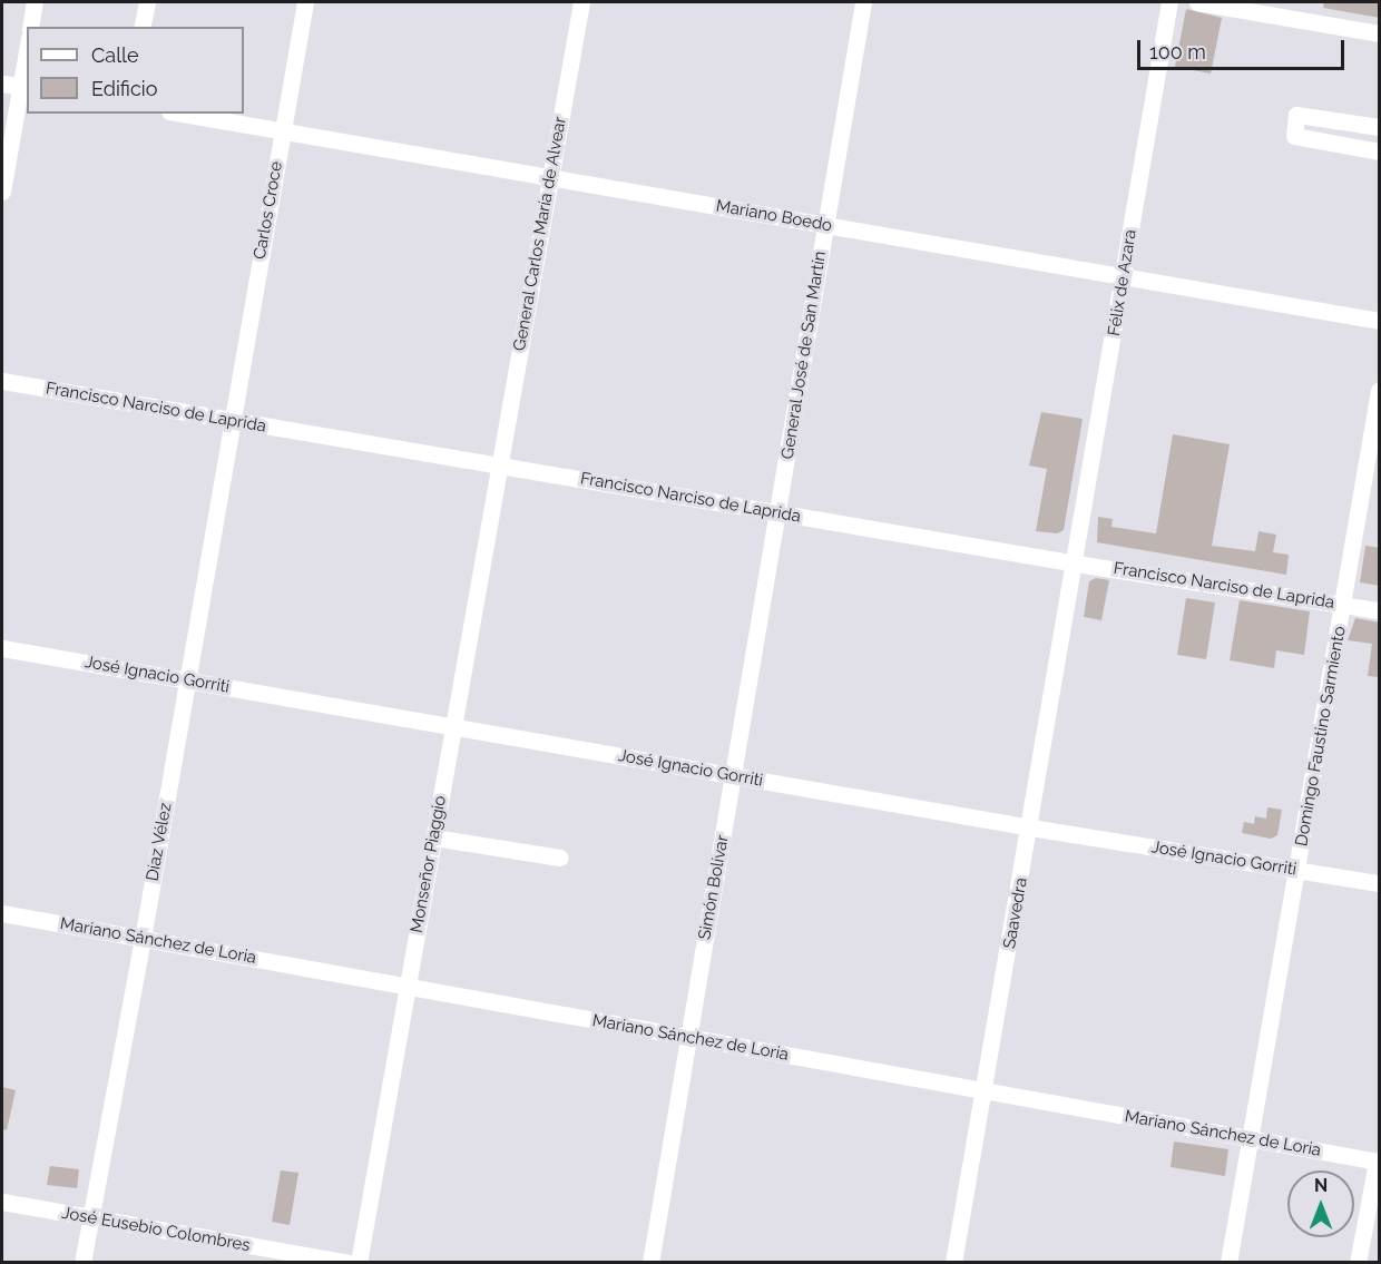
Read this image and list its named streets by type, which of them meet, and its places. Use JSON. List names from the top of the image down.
{
  "streets": {
    "street": [
      "Carlos Croce",
      "Mariano Boedo",
      "General Carlos María de Alvear",
      "Félix de Azara",
      "General José de San Martín",
      "Francisco Narciso de Laprida",
      "José Ignacio Gorriti",
      "Domingo Faustino Sarmiento",
      "Díaz Vélez",
      "Monseñor Piaggio",
      "Simón Bolívar",
      "Saavedra",
      "Mariano Sánchez de Loria",
      "José Eusebio Colombres"
    ]
  },
  "crossings": [
    ["Carlos Croce", "Mariano Boedo"],
    ["Carlos Croce", "Francisco Narciso de Laprida"],
    ["Carlos Croce", "Díaz Vélez"],
    ["Mariano Boedo", "General Carlos María de Alvear"],
    ["Mariano Boedo", "Félix de Azara"],
    ["Mariano Boedo", "General José de San Martín"],
    ["General Carlos María de Alvear", "Francisco Narciso de Laprida"],
    ["General Carlos María de Alvear", "Monseñor Piaggio"],
    ["Félix de Azara", "Francisco Narciso de Laprida"],
    ["Félix de Azara", "Saavedra"],
    ["General José de San Martín", "Francisco Narciso de Laprida"],
    ["General José de San Martín", "Simón Bolívar"],
    ["Francisco Narciso de Laprida", "Domingo Faustino Sarmiento"],
    ["Francisco Narciso de Laprida", "Díaz Vélez"],
    ["Francisco Narciso de Laprida", "Monseñor Piaggio"],
    ["Francisco Narciso de Laprida", "Simón Bolívar"],
    ["Francisco Narciso de Laprida", "Saavedra"],
    ["José Ignacio Gorriti", "Domingo Faustino Sarmiento"],
    ["José Ignacio Gorriti", "Díaz Vélez"],
    ["José Ignacio Gorriti", "Monseñor Piaggio"],
    ["José Ignacio Gorriti", "Simón Bolívar"],
    ["José Ignacio Gorriti", "Saavedra"],
    ["Domingo Faustino Sarmiento", "Mariano Sánchez de Loria"],
    ["Díaz Vélez", "Mariano Sánchez de Loria"],
    ["Díaz Vélez", "José Eusebio Colombres"],
    ["Monseñor Piaggio", "Mariano Sánchez de Loria"],
    ["Simón Bolívar", "Mariano Sánchez de Loria"],
    ["Saavedra", "Mariano Sánchez de Loria"]
  ],
  "legend": ["Calle", "Edificio"],
  "scale_bar": "100 m",
  "north": "top"
}
